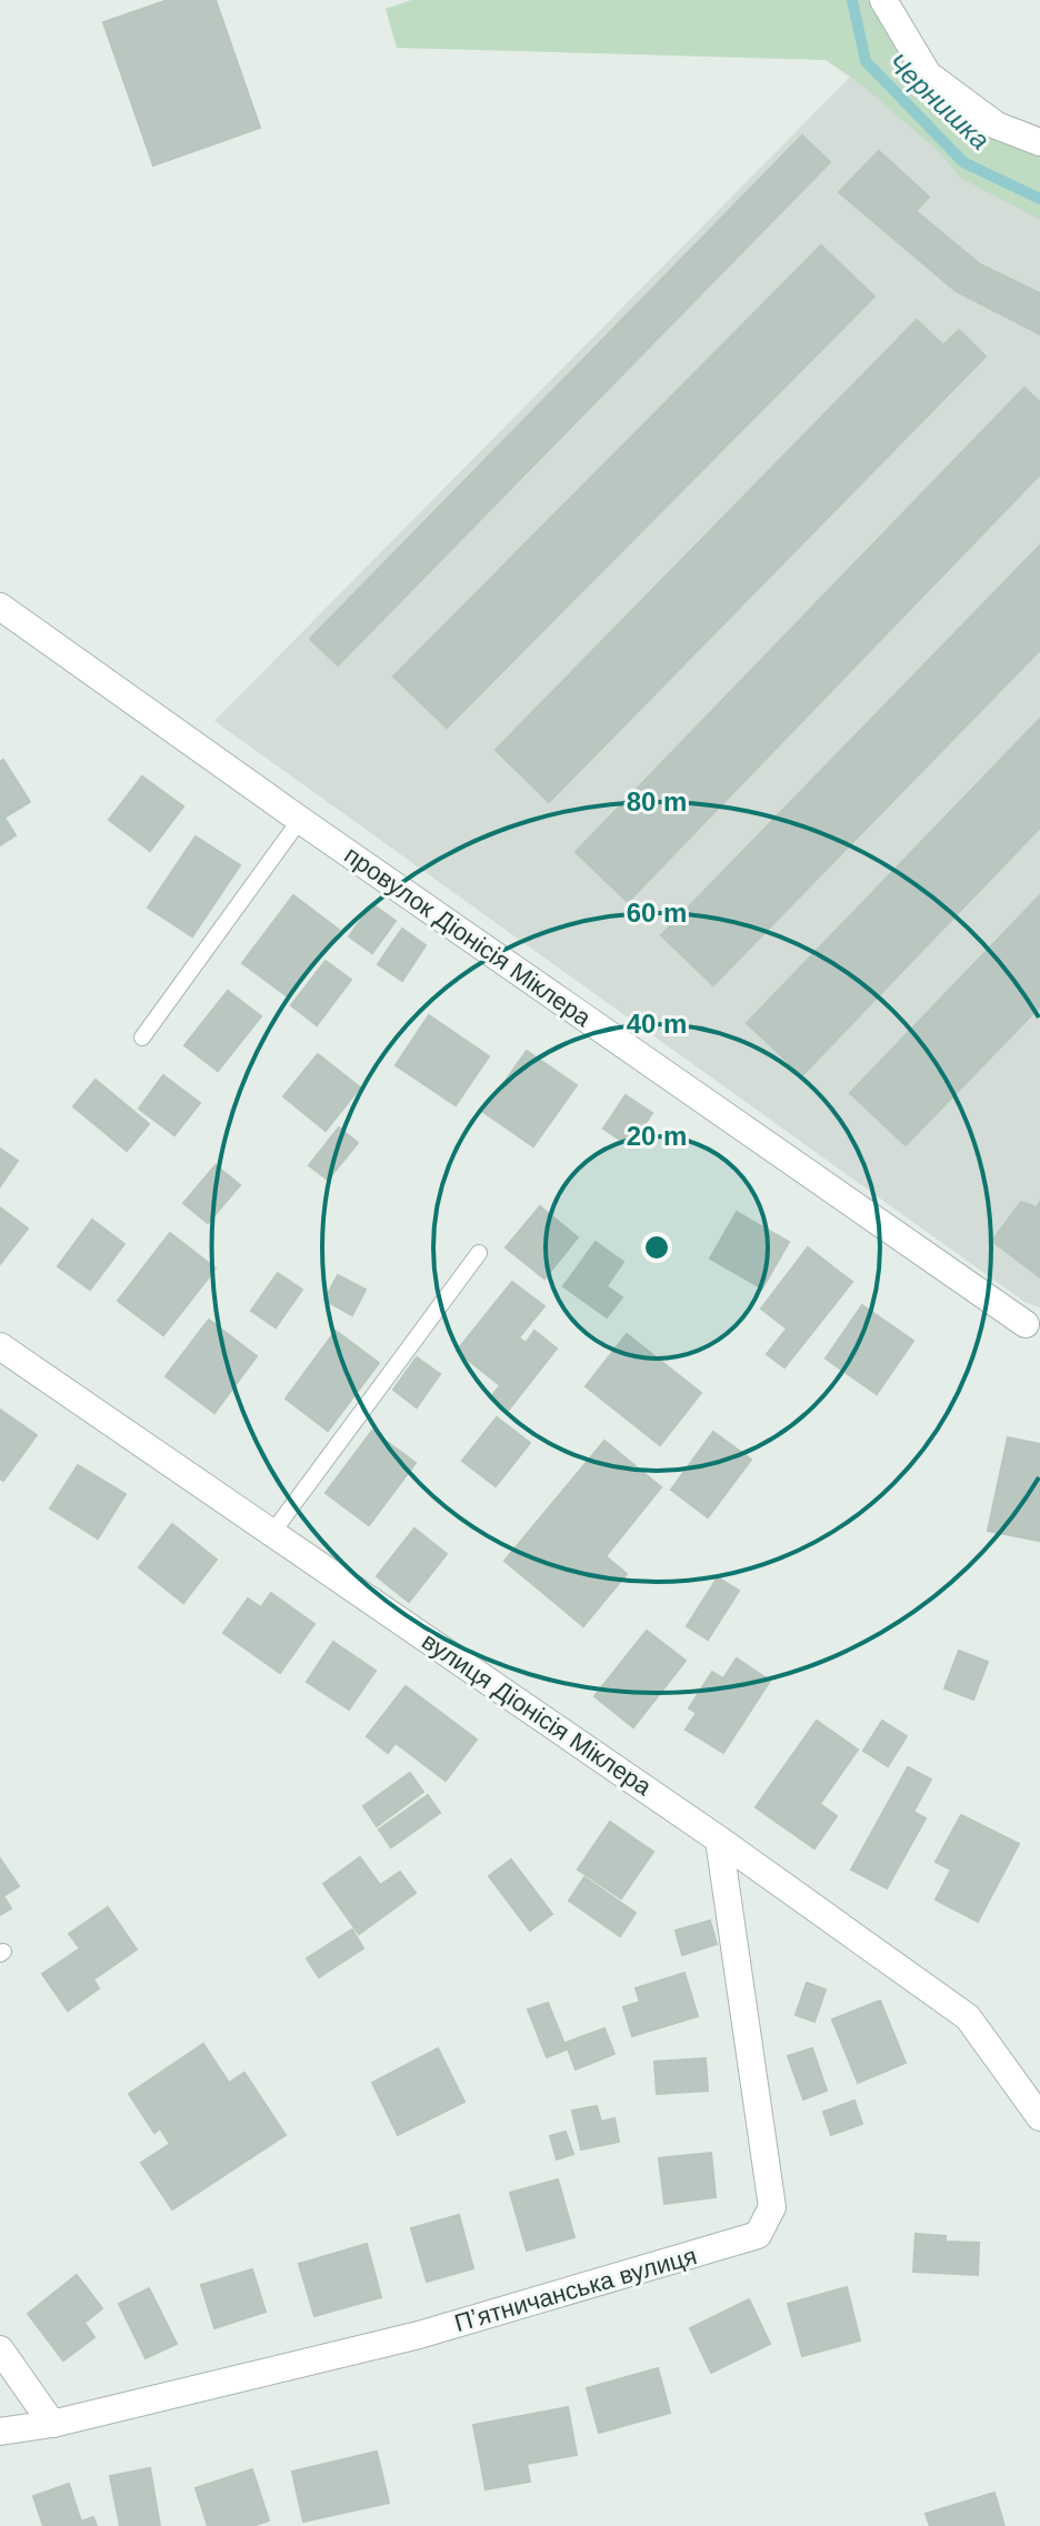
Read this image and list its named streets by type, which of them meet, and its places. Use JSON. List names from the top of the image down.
{
  "streets": {
    "street": ["провулок Діонісія Міклера", "вулиця Діонісія Міклера", "Пʼятничанська вулиця"]
  },
  "crossings": [
    ["вулиця Діонісія Міклера", "Пʼятничанська вулиця"]
  ],
  "water": ["Чернишка"],
  "rings": [
    "80 m",
    "60 m",
    "40 m",
    "20 m"
  ]
}
